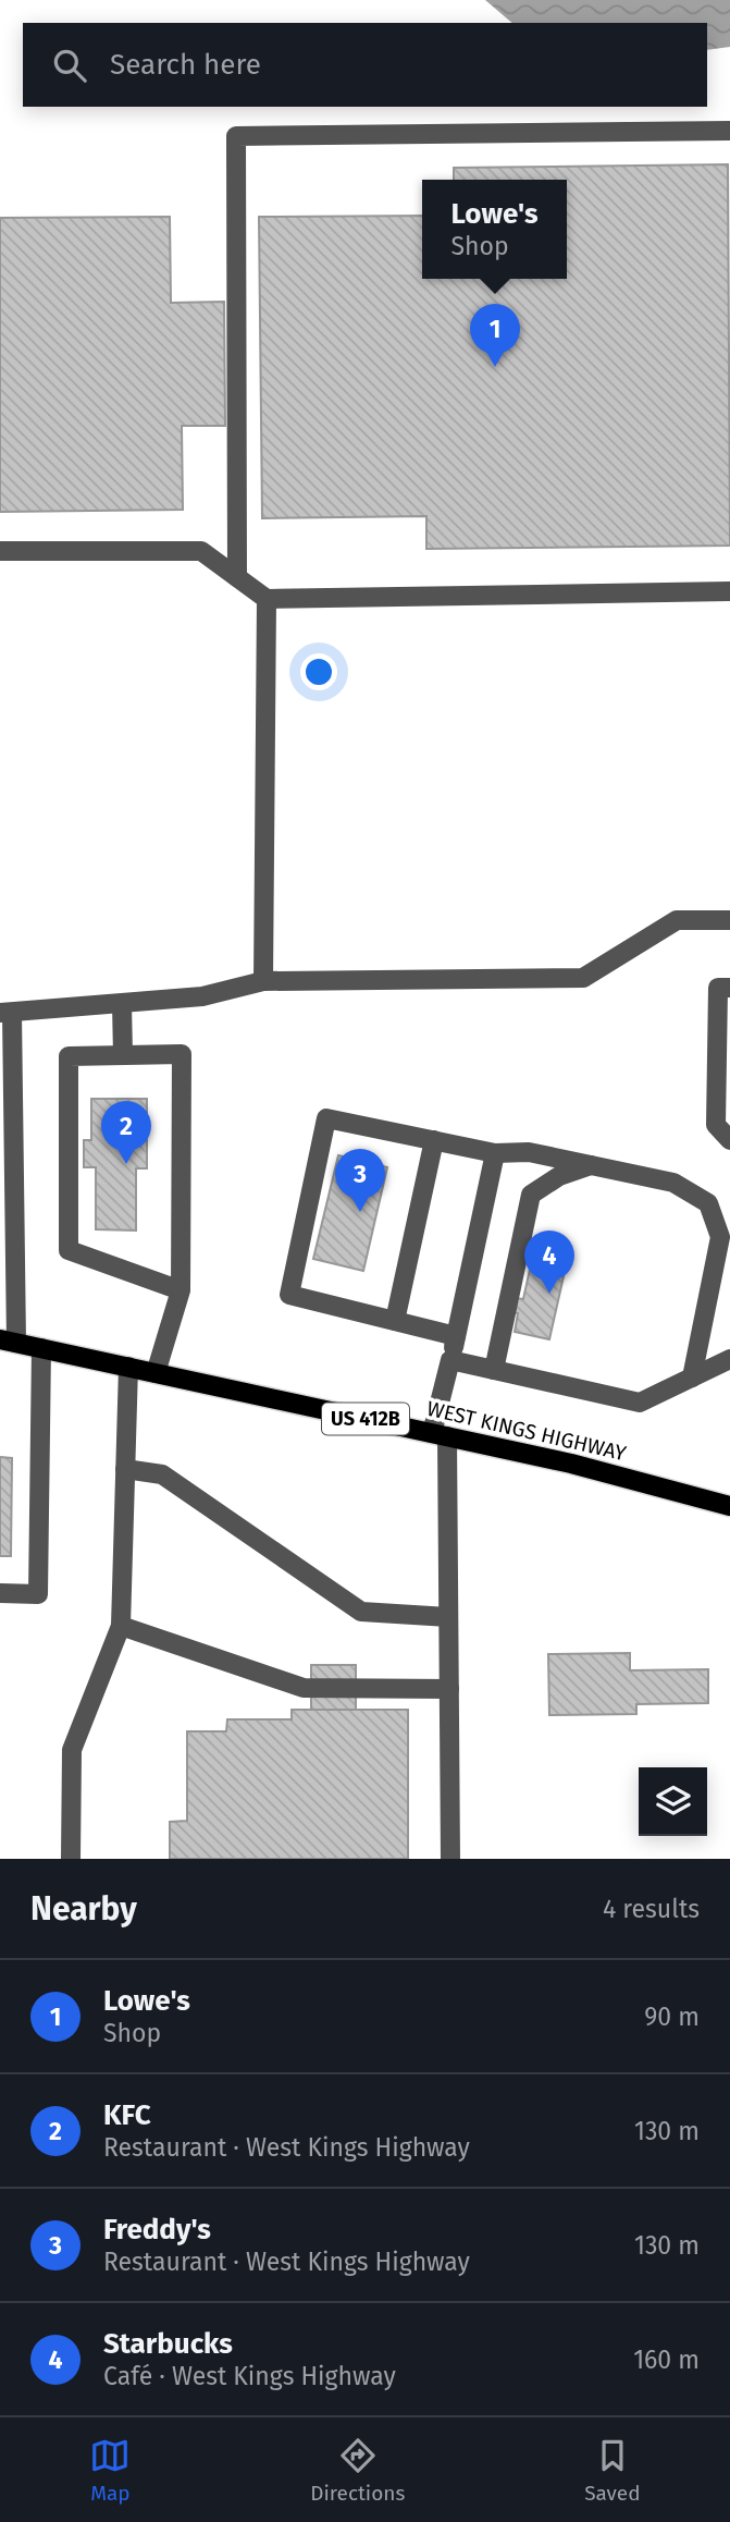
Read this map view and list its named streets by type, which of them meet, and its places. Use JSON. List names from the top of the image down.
{
  "streets": {
    "main road": ["US 412B", "WEST KINGS HIGHWAY"]
  },
  "page": {
    "search": "Search here",
    "popup": ["Lowe's", "Shop"],
    "pins": [
      "1",
      "2",
      "3",
      "4"
    ],
    "heading": ["Nearby", "4 results"],
    "list": [
      {
        "mark": "1",
        "name": "Lowe's",
        "note": "Shop",
        "value": "90 m"
      },
      {
        "mark": "2",
        "name": "KFC",
        "note": "Restaurant · West Kings Highway",
        "value": "130 m"
      },
      {
        "mark": "3",
        "name": "Freddy's",
        "note": "Restaurant · West Kings Highway",
        "value": "130 m"
      },
      {
        "mark": "4",
        "name": "Starbucks",
        "note": "Café · West Kings Highway",
        "value": "160 m"
      }
    ],
    "nav": ["Map", "Directions", "Saved"]
  }
}
